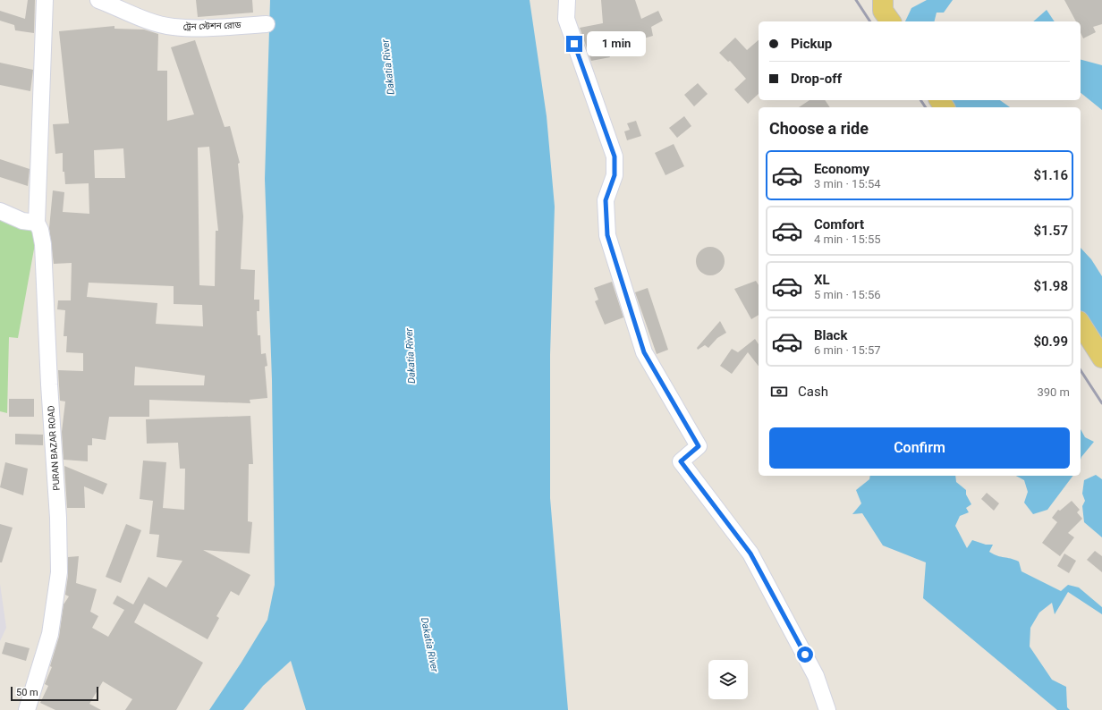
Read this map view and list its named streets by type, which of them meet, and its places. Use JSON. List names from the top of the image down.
{
  "streets": {
    "street": ["ট্রেন স্টেশন রোড", "PURAN BAZAR ROAD"]
  },
  "water": ["Dakatia River"],
  "scale_bar": "50 m",
  "page": {
    "banner": ["Pickup", "Drop-off"],
    "bubble": "1 min",
    "heading": "Choose a ride",
    "list": [
      {
        "name": "Economy",
        "note": "3 min · 15:54",
        "value": "$1.16"
      },
      {
        "name": "Comfort",
        "note": "4 min · 15:55",
        "value": "$1.57"
      },
      {
        "name": "XL",
        "note": "5 min · 15:56",
        "value": "$1.98"
      },
      {
        "name": "Black",
        "note": "6 min · 15:57",
        "value": "$0.99"
      }
    ],
    "pay": ["Cash", "390 m"],
    "buttons": "Confirm",
    "scale": "50 m"
  }
}
